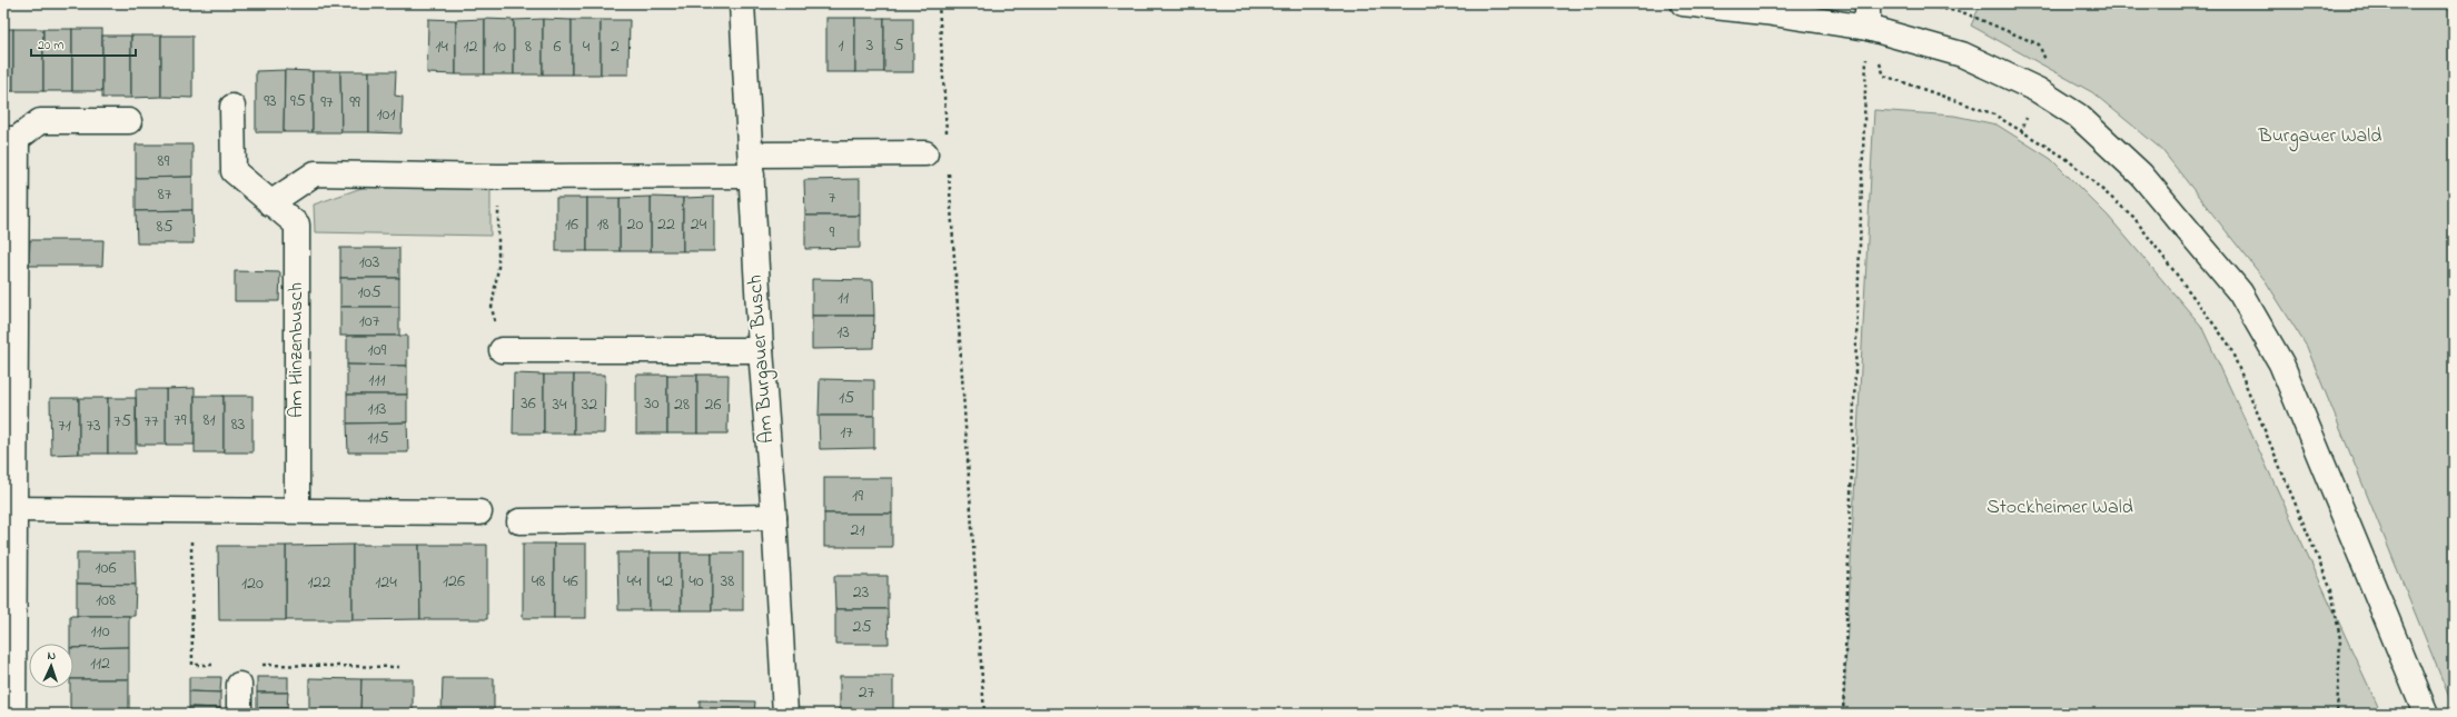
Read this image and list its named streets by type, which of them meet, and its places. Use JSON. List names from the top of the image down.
{
  "streets": {
    "street": ["Am Hinzenbusch", "Am Burgauer Busch"]
  },
  "parks": ["Burgauer Wald", "Stockheimer Wald"],
  "house_numbers": [
    "1",
    "3",
    "5",
    "14",
    "12",
    "10",
    "8",
    "6",
    "4",
    "2",
    "93",
    "95",
    "97",
    "99",
    "101",
    "89",
    "87",
    "7",
    "16",
    "18",
    "20",
    "22",
    "24",
    "85",
    "9",
    "103",
    "105",
    "11",
    "107",
    "13",
    "109",
    "111",
    "15",
    "36",
    "30",
    "34",
    "32",
    "28",
    "26",
    "113",
    "79",
    "81",
    "75",
    "77",
    "83",
    "71",
    "73",
    "17",
    "115",
    "19",
    "21",
    "106",
    "126",
    "48",
    "46",
    "44",
    "42",
    "40",
    "38",
    "122",
    "124",
    "120",
    "23",
    "108",
    "25",
    "110",
    "112",
    "27"
  ],
  "scale_bar": "20 m",
  "north": "top"
}
